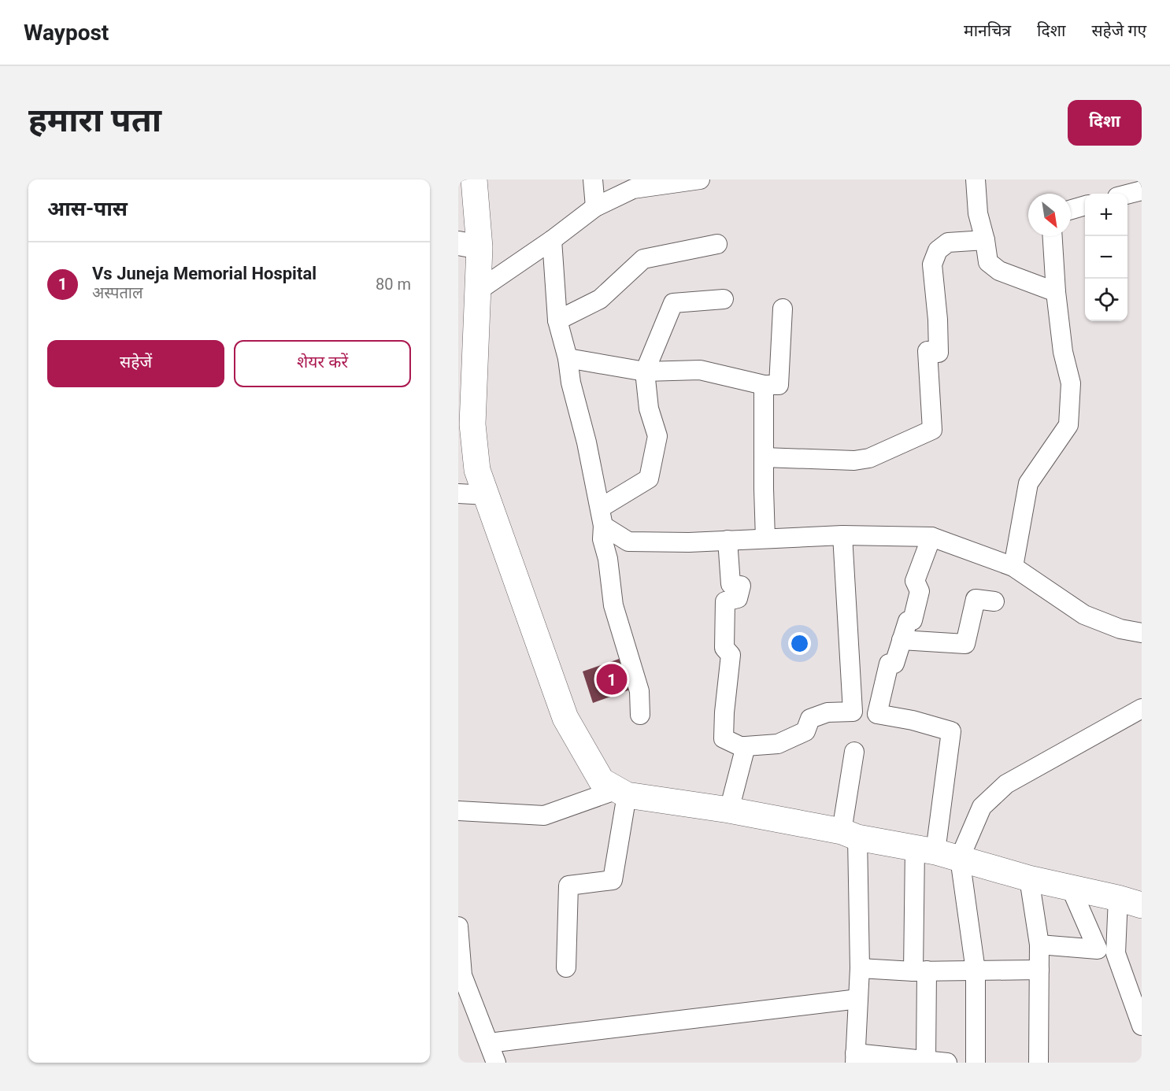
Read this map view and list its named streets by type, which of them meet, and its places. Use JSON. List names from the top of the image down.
{
  "north": "bottom right",
  "page": {
    "header": "Waypost",
    "nav": ["मानचित्र", "दिशा", "सहेजे गए"],
    "buttons": [
      "दिशा",
      ["सहेजें", "शेयर करें"]
    ],
    "title": "हमारा पता",
    "heading": "आस-पास",
    "map_buttons": ["+", "−"],
    "list": [
      {
        "mark": "1",
        "name": "Vs Juneja Memorial Hospital",
        "note": "अस्पताल",
        "value": "80 m"
      }
    ],
    "pins": "1"
  }
}
